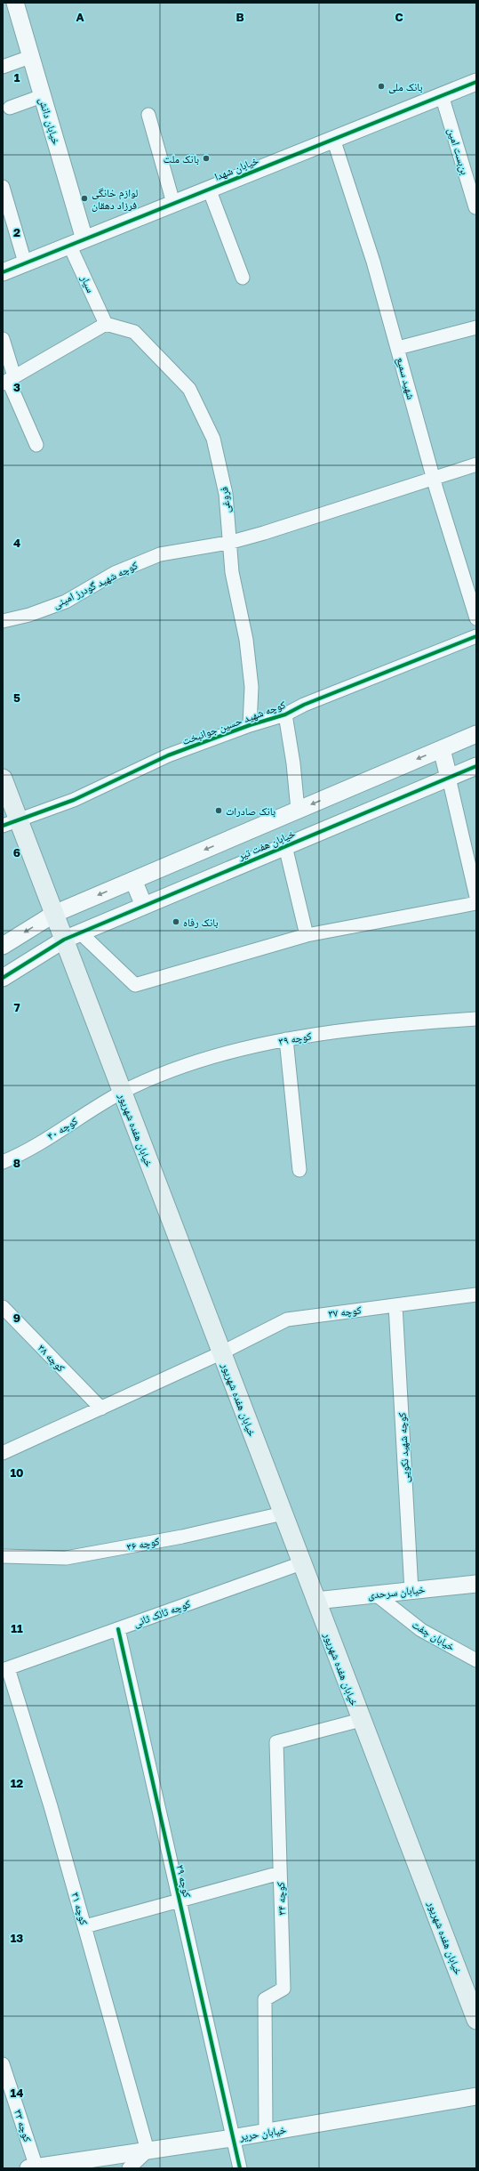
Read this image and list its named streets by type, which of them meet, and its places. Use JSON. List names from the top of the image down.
{
  "streets": {
    "main road": ["خیابان هفده شهریور"],
    "street": [
      "خیابان دانش",
      "بن‌بست امین",
      "خیابان شهدا",
      "سیار",
      "شهید سمیع",
      "فروغی",
      "کوچه شهید گودرز امینی",
      "کوچه شهید حسین جوانبخت",
      "خیابان هفت تیر",
      "کوچه ۳۹",
      "کوچه ۴۰",
      "کوچه ۳۷",
      "کوچه ۳۸",
      "کوچه شهید نکویی",
      "کوچه ۳۶",
      "خیابان سرحدی",
      "کوچه ثالک ثانی",
      "خیابان چفت",
      "کوچه ۲۹",
      "کوچه ۳۴",
      "کوچه ۳۱",
      "کوچه ۳۳",
      "خیابان حریر"
    ]
  },
  "crossings": [
    ["خیابان دانش", "خیابان شهدا"],
    ["خیابان دانش", "سیار"],
    ["بن‌بست امین", "خیابان شهدا"],
    ["خیابان شهدا", "سیار"],
    ["خیابان شهدا", "شهید سمیع"],
    ["سیار", "فروغی"],
    ["شهید سمیع", "کوچه شهید گودرز امینی"],
    ["فروغی", "کوچه شهید گودرز امینی"],
    ["فروغی", "کوچه شهید حسین جوانبخت"],
    ["کوچه شهید حسین جوانبخت", "خیابان هفده شهریور"],
    ["خیابان هفت تیر", "خیابان هفده شهریور"],
    ["کوچه ۳۹", "کوچه ۴۰"],
    ["کوچه ۳۹", "خیابان هفده شهریور"],
    ["کوچه ۴۰", "خیابان هفده شهریور"],
    ["خیابان هفده شهریور", "کوچه ۳۷"],
    ["خیابان هفده شهریور", "کوچه ۳۶"],
    ["خیابان هفده شهریور", "خیابان سرحدی"],
    ["خیابان هفده شهریور", "کوچه ثالک ثانی"],
    ["خیابان هفده شهریور", "کوچه ۳۴"],
    ["کوچه ۳۷", "کوچه شهید نکویی"],
    ["کوچه شهید نکویی", "خیابان سرحدی"],
    ["خیابان سرحدی", "خیابان چفت"],
    ["کوچه ثالک ثانی", "کوچه ۲۹"],
    ["کوچه ثالک ثانی", "کوچه ۳۱"],
    ["کوچه ۲۹", "خیابان حریر"],
    ["کوچه ۳۴", "خیابان حریر"],
    ["کوچه ۳۱", "خیابان حریر"],
    ["کوچه ۳۳", "خیابان حریر"]
  ],
  "places": [
    "بانک ملی",
    "بانک ملت",
    "لوازم خانگی فرزاد دهقان",
    "بانک صادرات",
    "بانک رفاه"
  ],
  "grid": {
    "columns": ["A", "B", "C"],
    "rows": [
      "1",
      "2",
      "3",
      "4",
      "5",
      "6",
      "7",
      "8",
      "9",
      "10",
      "11",
      "12",
      "13",
      "14"
    ]
  }
}
